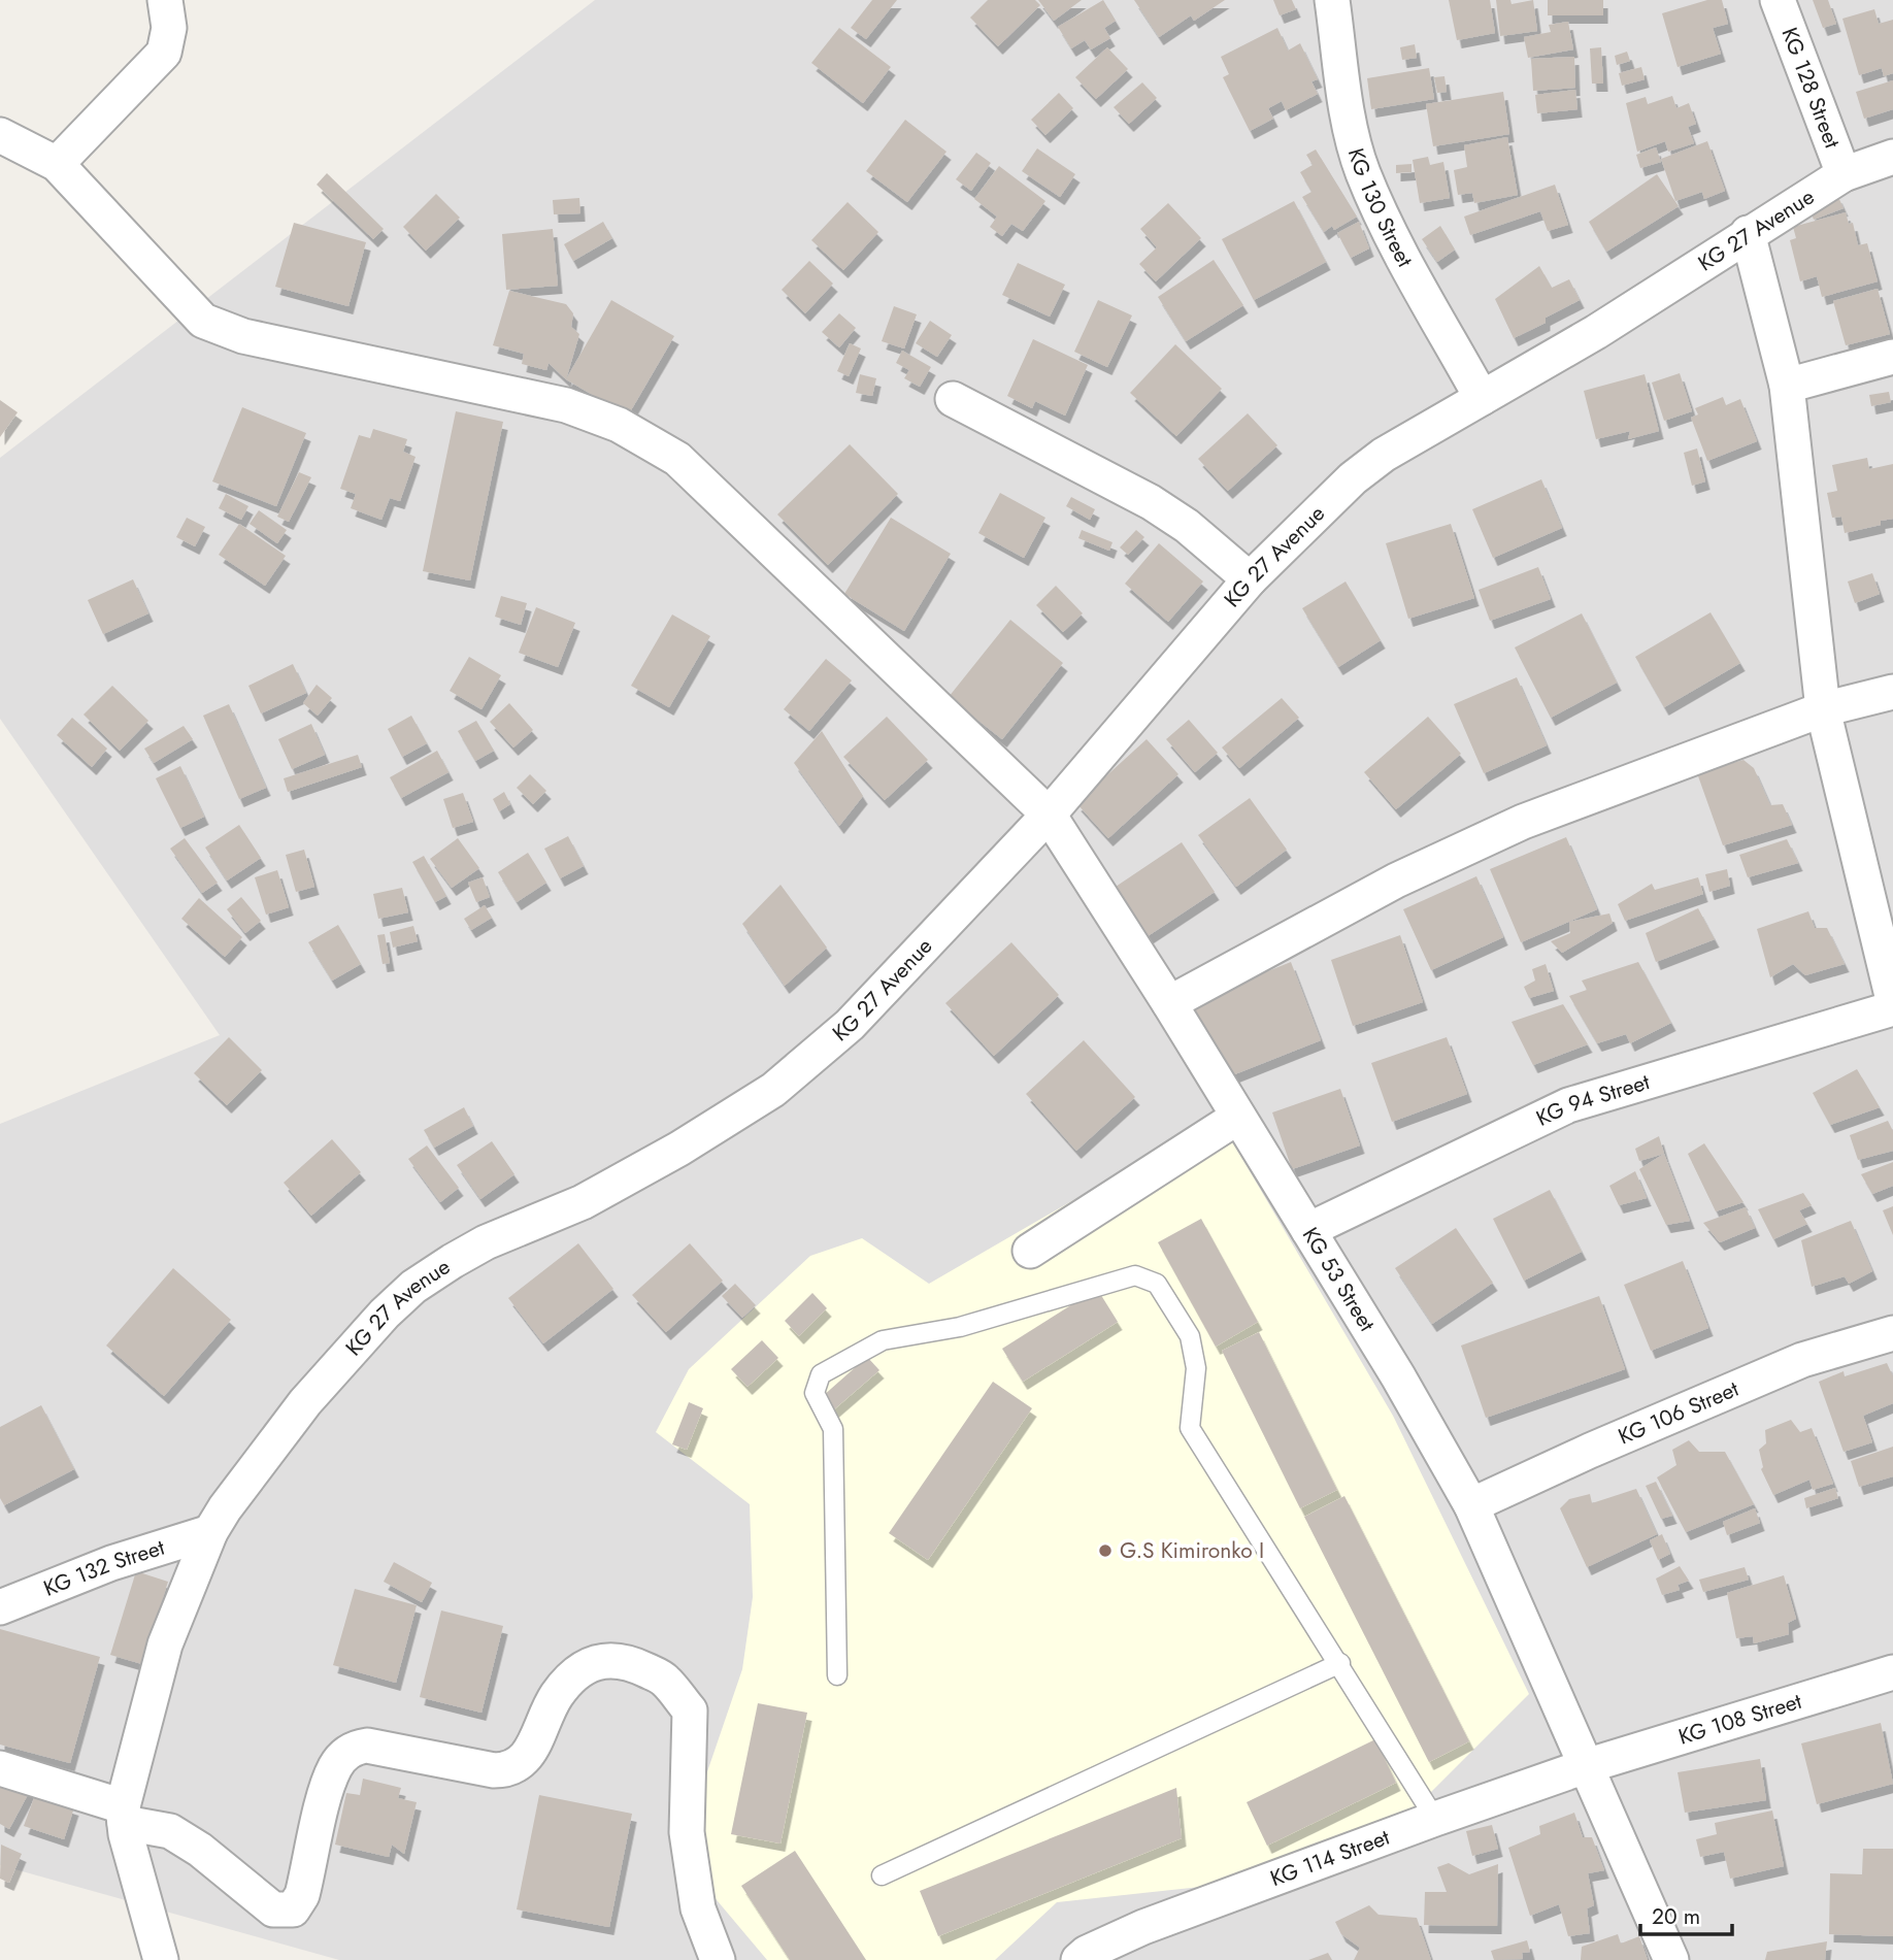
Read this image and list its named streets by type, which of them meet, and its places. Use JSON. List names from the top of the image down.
{
  "streets": {
    "street": [
      "KG 128 Street",
      "KG 130 Street",
      "KG 27 Avenue",
      "KG 94 Street",
      "KG 53 Street",
      "KG 106 Street",
      "KG 132 Street",
      "KG 108 Street",
      "KG 114 Street"
    ]
  },
  "crossings": [
    ["KG 128 Street", "KG 27 Avenue"],
    ["KG 130 Street", "KG 27 Avenue"],
    ["KG 27 Avenue", "KG 53 Street"],
    ["KG 27 Avenue", "KG 132 Street"],
    ["KG 94 Street", "KG 53 Street"],
    ["KG 53 Street", "KG 106 Street"],
    ["KG 53 Street", "KG 108 Street"],
    ["KG 53 Street", "KG 114 Street"],
    ["KG 108 Street", "KG 114 Street"]
  ],
  "places": ["G.S Kimironko I"],
  "scale_bar": "20 m"
}
